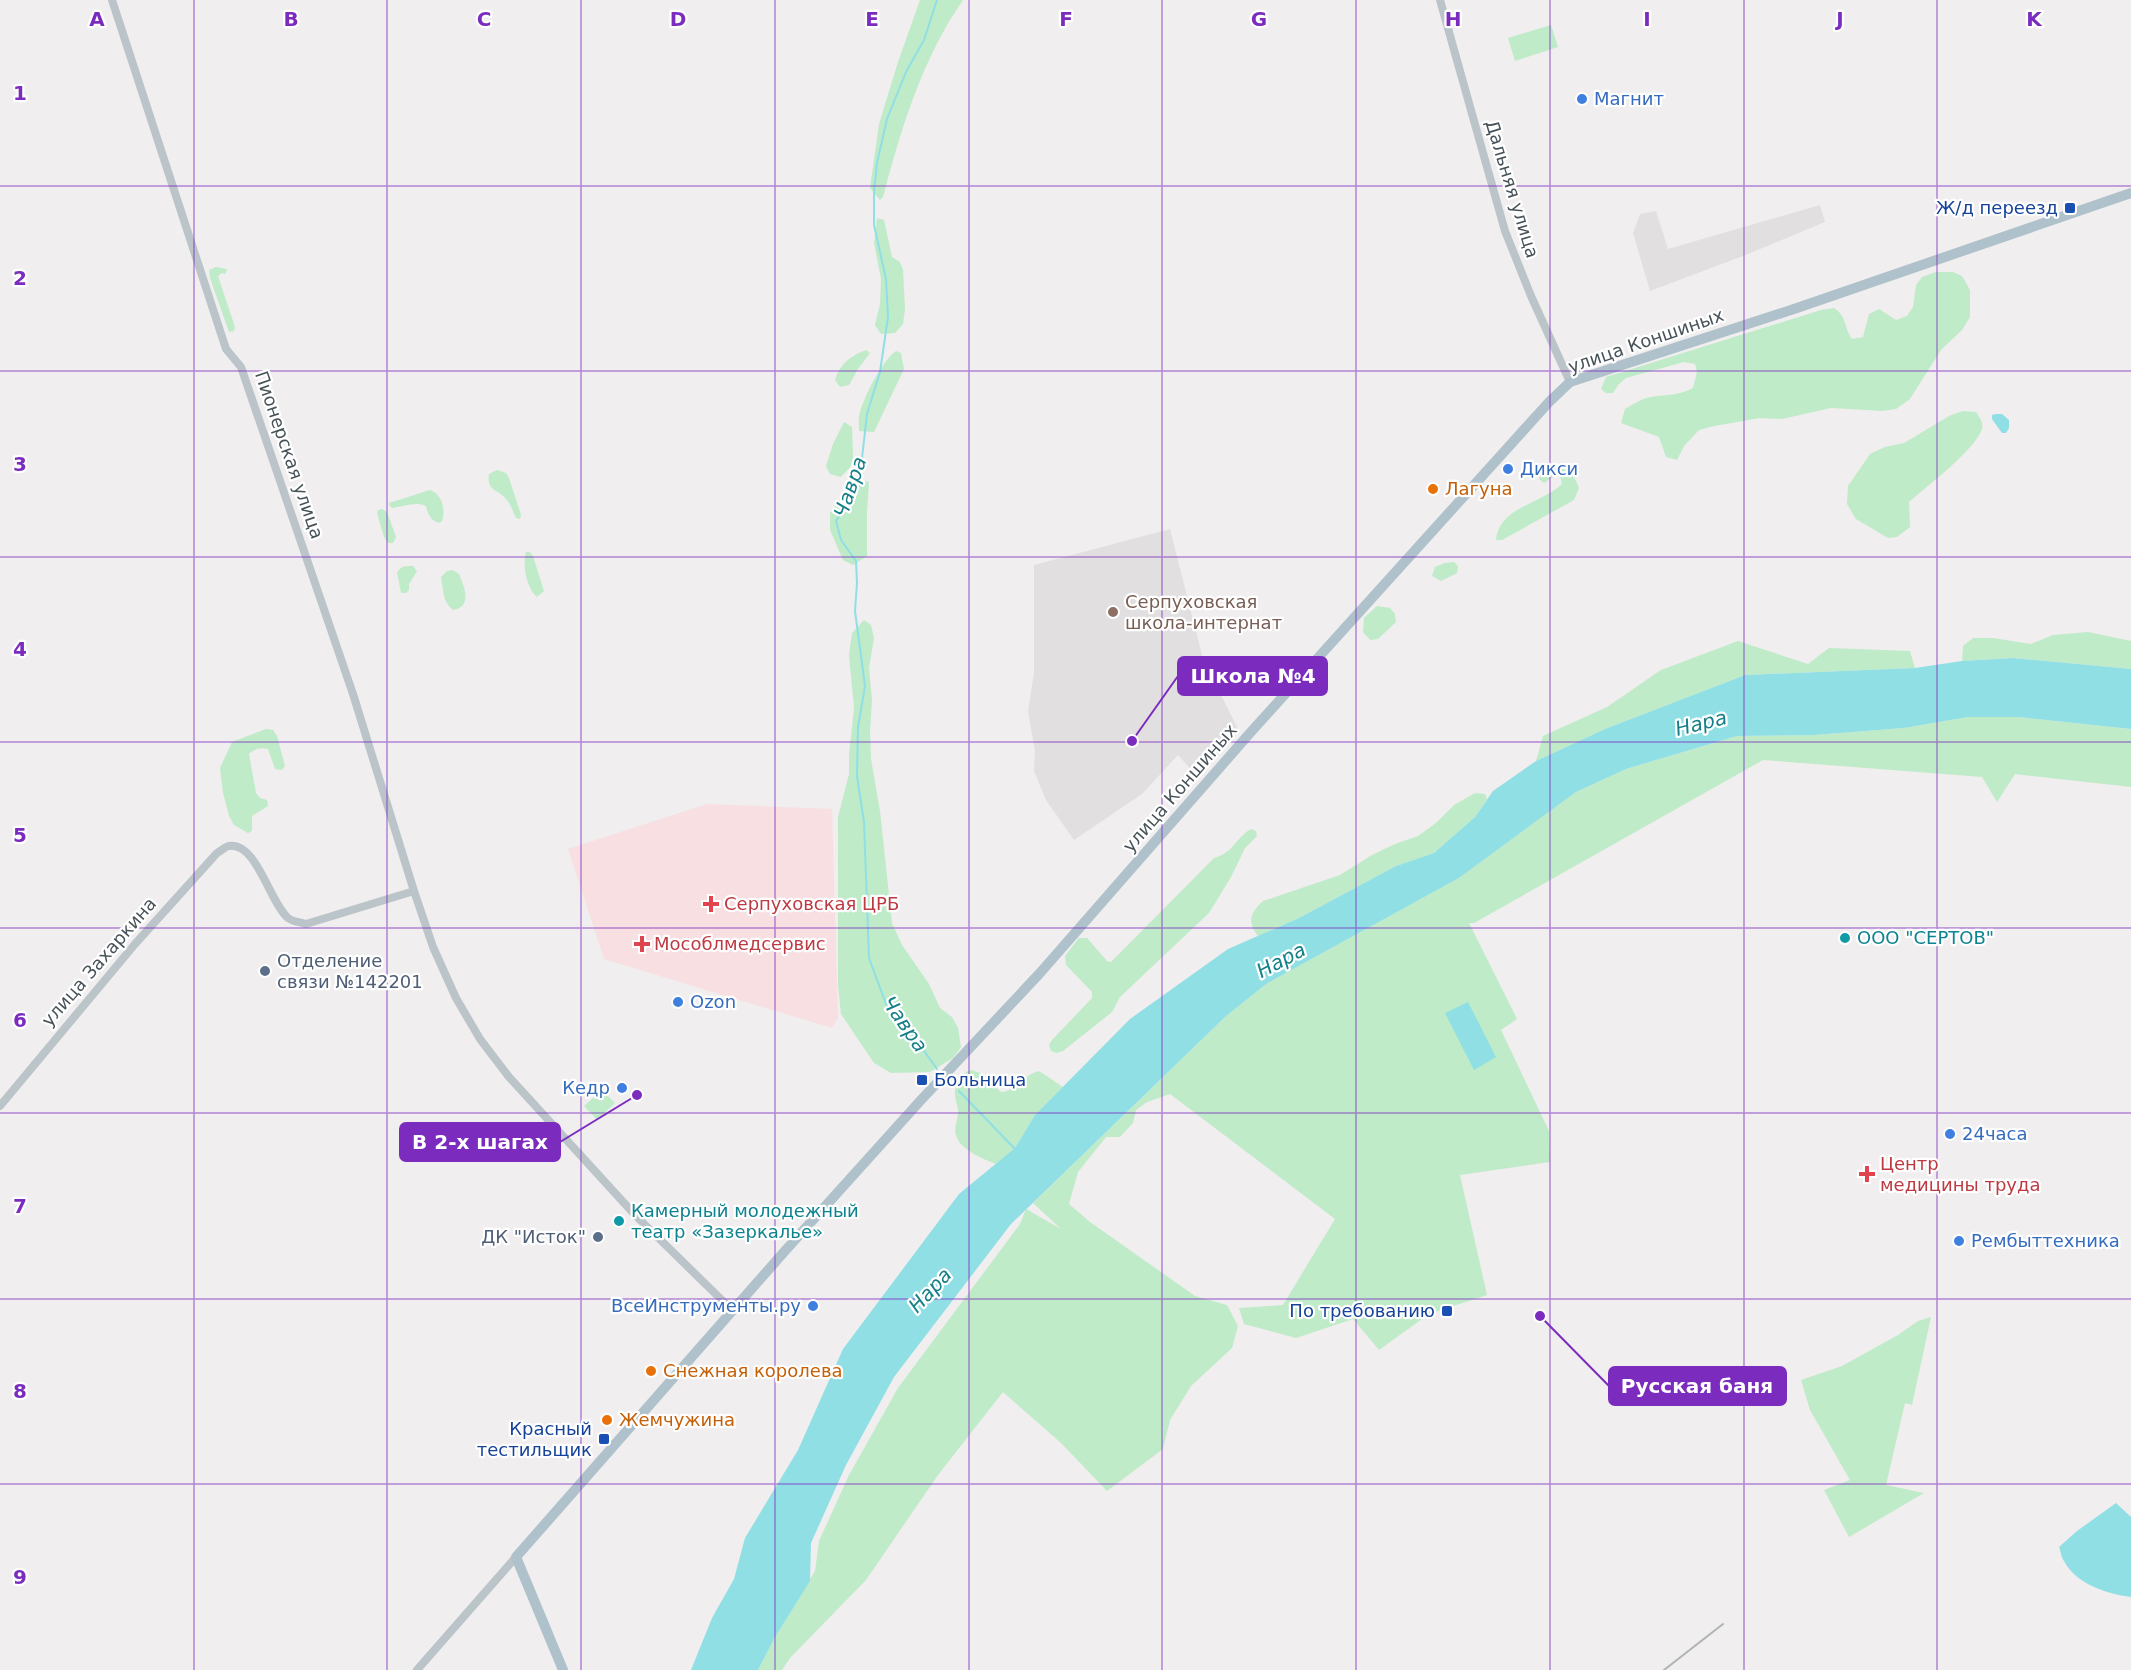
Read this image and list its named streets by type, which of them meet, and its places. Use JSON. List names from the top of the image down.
{
  "streets": {
    "main road": ["улица Коншиных"],
    "street": ["Дальняя улица", "Пионерская улица", "улица Захаркина"]
  },
  "crossings": [
    ["Дальняя улица", "улица Коншиных"],
    ["улица Коншиных", "Пионерская улица"],
    ["Пионерская улица", "улица Захаркина"]
  ],
  "water": ["Чавра", "Нара"],
  "places": {
    "other": [
      "Магнит",
      "Дикси",
      "Лагуна",
      "Серпуховская школа-интернат",
      "Школа №4",
      "ООО \"СЕРТОВ\"",
      "Отделение связи №142201",
      "Ozon",
      "Кедр",
      "В 2-х шагах",
      "24часа",
      "Камерный молодежный театр «Зазеркалье»",
      "ДК \"Исток\"",
      "Рембыттехника",
      "ВсеИнструменты.ру",
      "Русская баня",
      "Снежная королева",
      "Жемчужина"
    ],
    "transit": [
      "Ж/д переезд",
      "Больница",
      "По требованию",
      "Красный тестильщик"
    ],
    "health": ["Серпуховская ЦРБ", "Мособлмедсервис", "Центр медицины труда"]
  },
  "grid": {
    "columns": [
      "A",
      "B",
      "C",
      "D",
      "E",
      "F",
      "G",
      "H",
      "I",
      "J",
      "K"
    ],
    "rows": [
      "1",
      "2",
      "3",
      "4",
      "5",
      "6",
      "7",
      "8",
      "9"
    ]
  }
}
